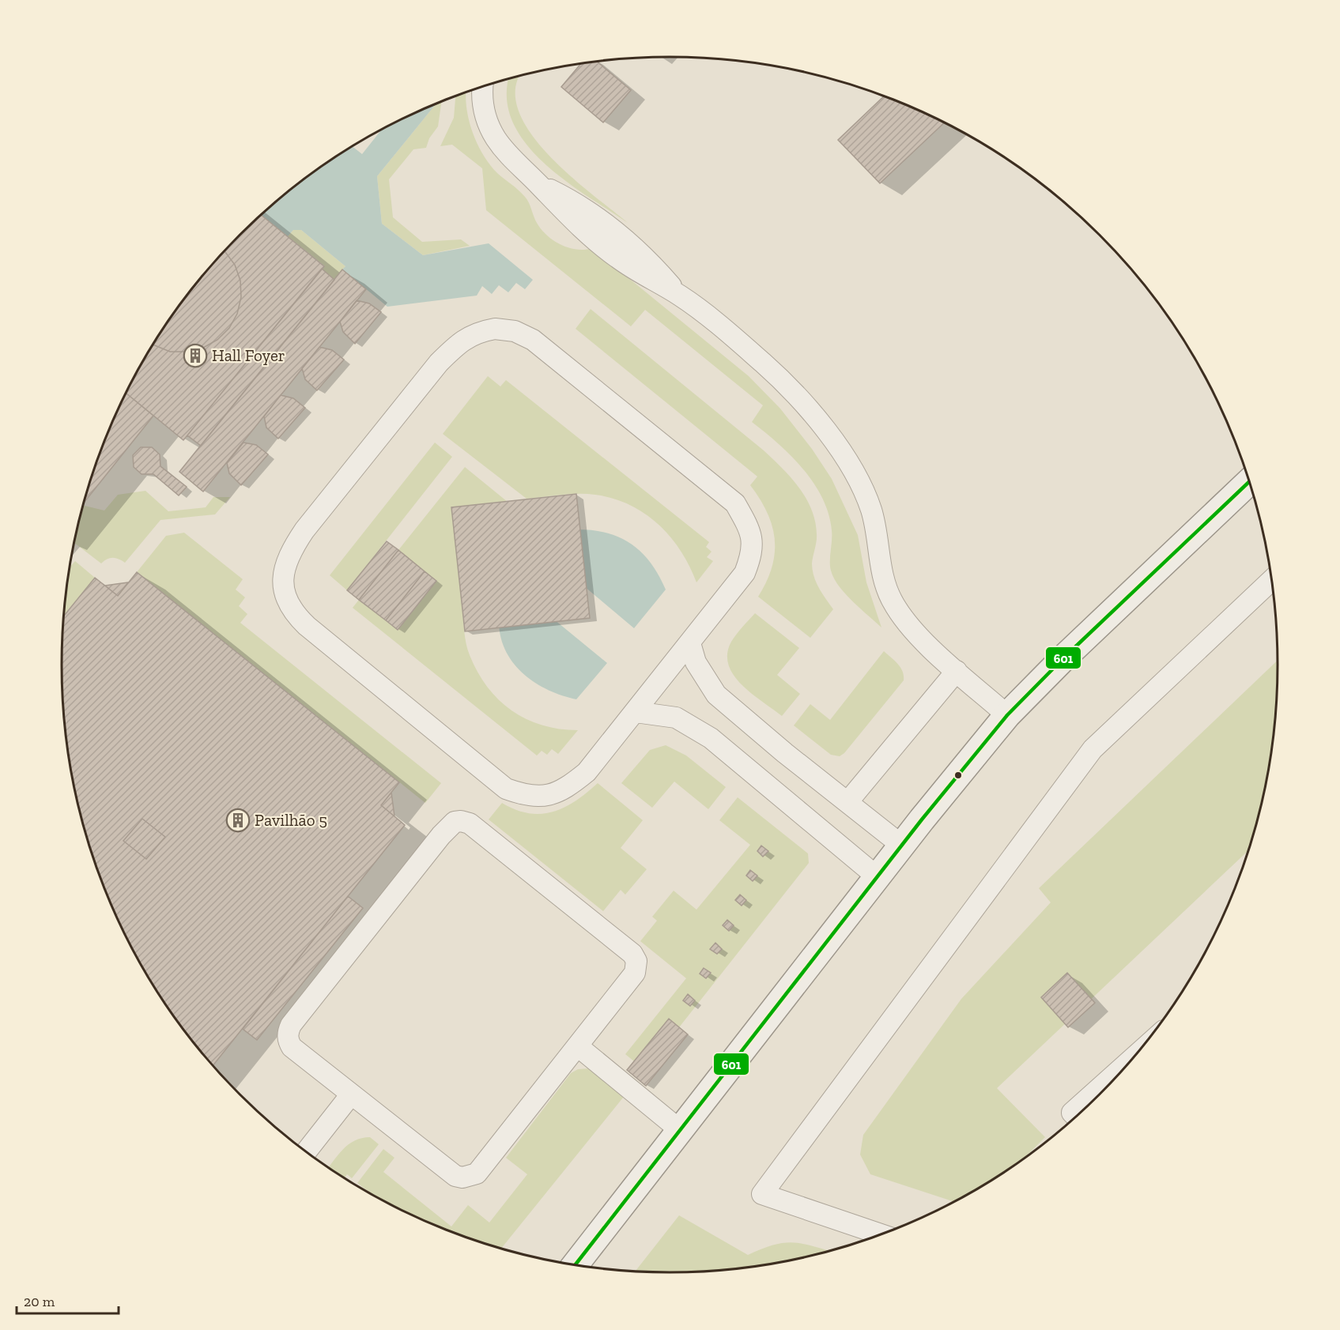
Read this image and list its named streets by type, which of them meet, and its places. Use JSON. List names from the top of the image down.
{
  "places": {
    "building": ["Hall Foyer", "Pavilhão 5"]
  },
  "lines": ["transit line 601"],
  "scale_bar": "20 m"
}
